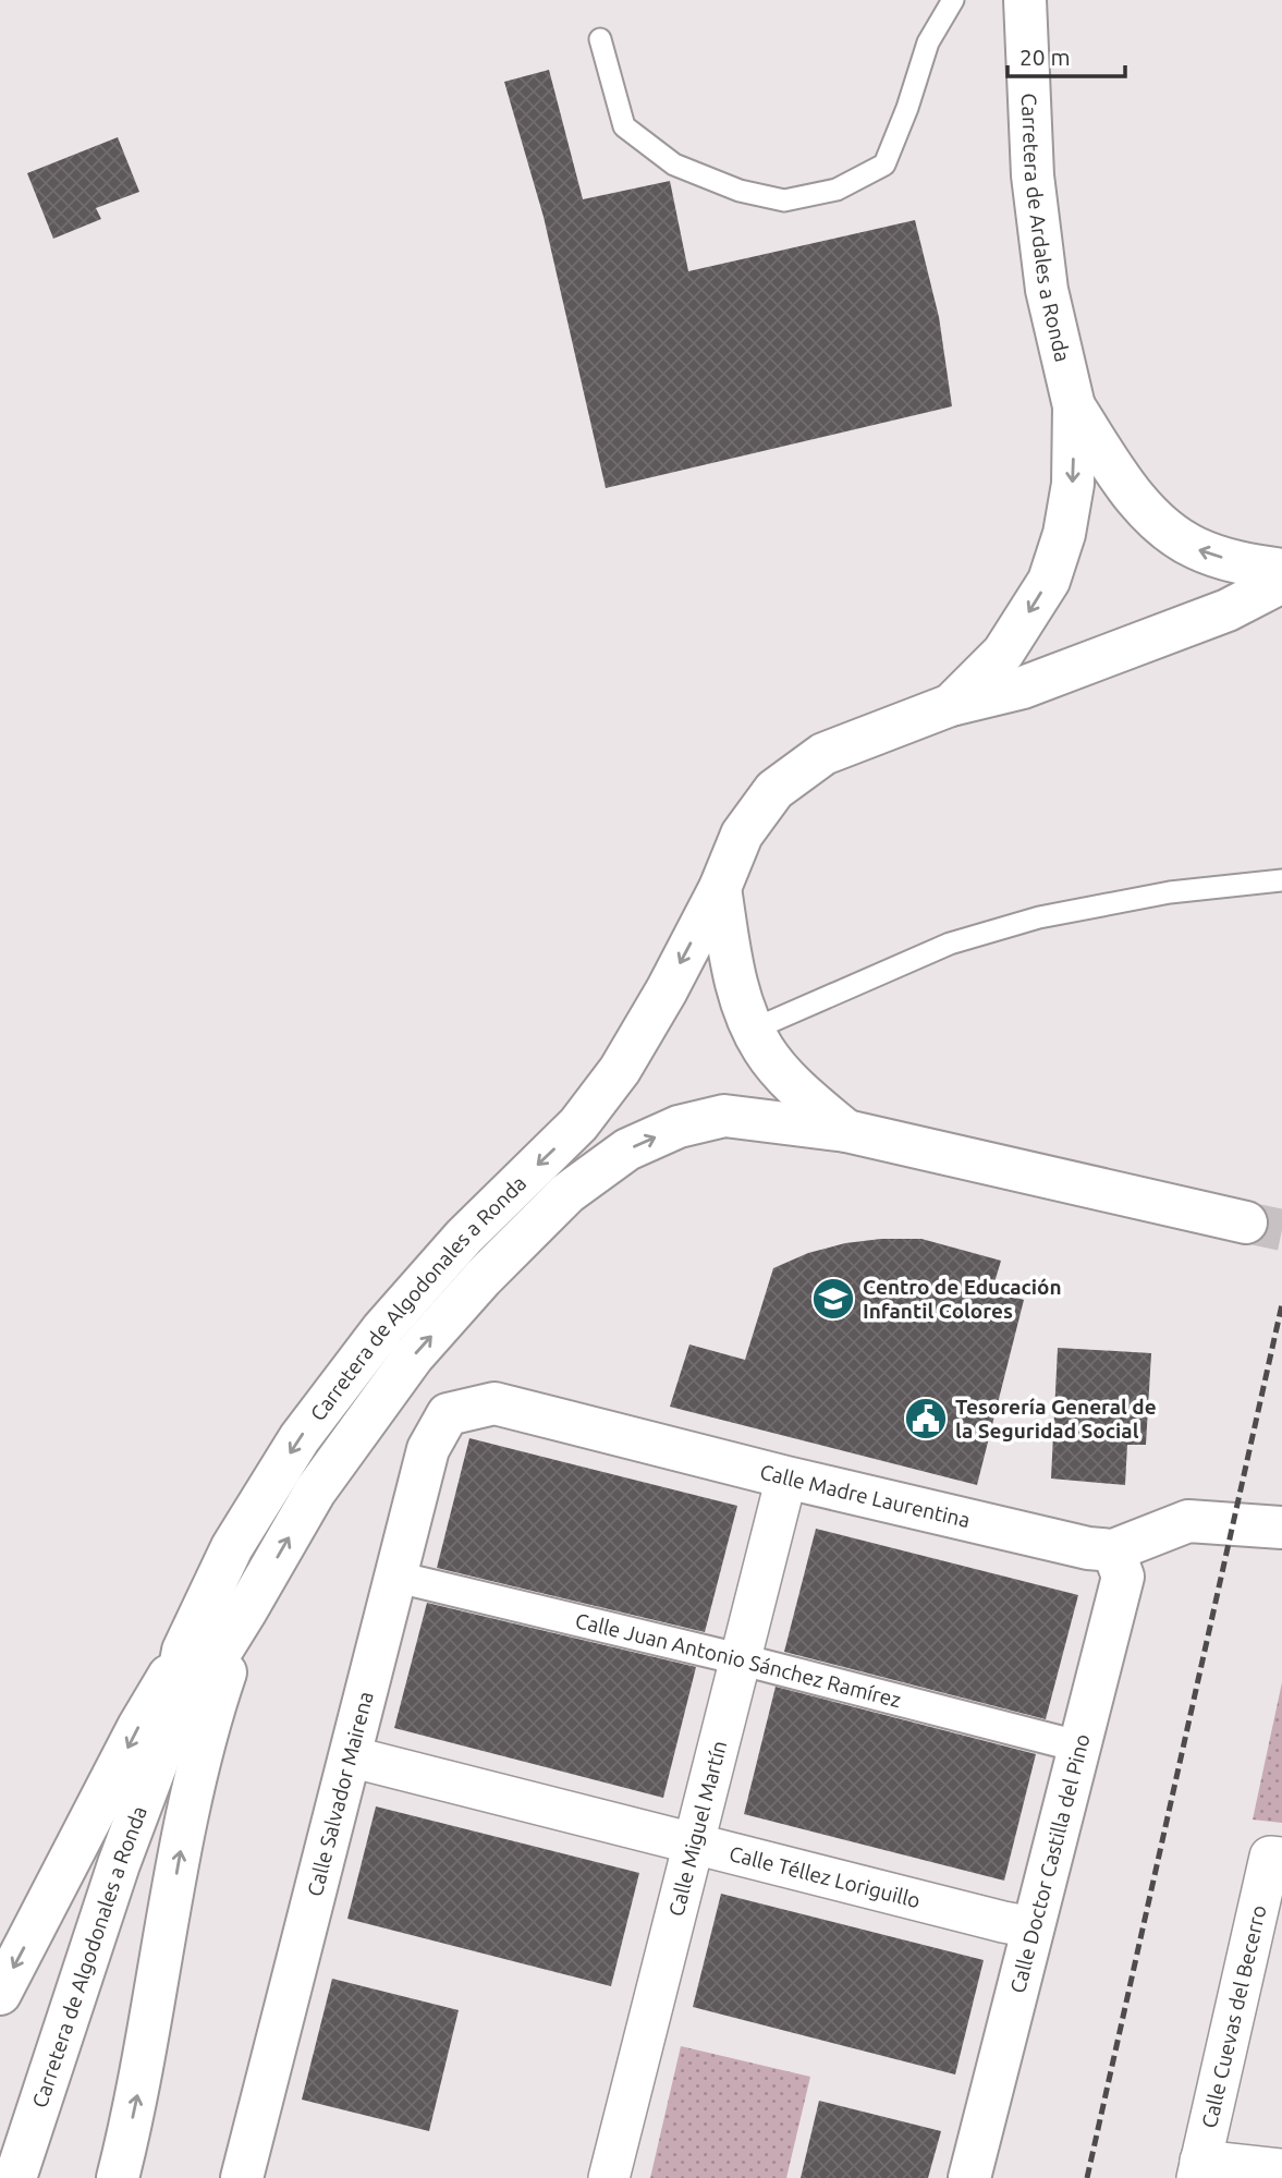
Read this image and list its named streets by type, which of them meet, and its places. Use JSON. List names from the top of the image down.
{
  "streets": {
    "main road": [
      "Carretera de Ardales a Ronda",
      "Carretera de Algodonales a Ronda",
      "Calle Madre Laurentina",
      "Calle Salvador Mairena",
      "Calle Doctor Castilla del Pino"
    ],
    "street": [
      "Calle Juan Antonio Sánchez Ramírez",
      "Calle Miguel Martín",
      "Calle Téllez Loriguillo",
      "Calle Cuevas del Becerro"
    ]
  },
  "crossings": [
    ["Calle Madre Laurentina", "Calle Salvador Mairena"],
    ["Calle Madre Laurentina", "Calle Miguel Martín"],
    ["Calle Madre Laurentina", "Calle Doctor Castilla del Pino"],
    ["Calle Juan Antonio Sánchez Ramírez", "Calle Salvador Mairena"],
    ["Calle Juan Antonio Sánchez Ramírez", "Calle Miguel Martín"],
    ["Calle Juan Antonio Sánchez Ramírez", "Calle Doctor Castilla del Pino"],
    ["Calle Salvador Mairena", "Calle Téllez Loriguillo"],
    ["Calle Miguel Martín", "Calle Téllez Loriguillo"],
    ["Calle Doctor Castilla del Pino", "Calle Téllez Loriguillo"]
  ],
  "places": {
    "school or university": ["Centro de Educación Infantil Colores"],
    "public building": ["Tesorería General de la Seguridad Social"]
  },
  "scale_bar": "20 m"
}
